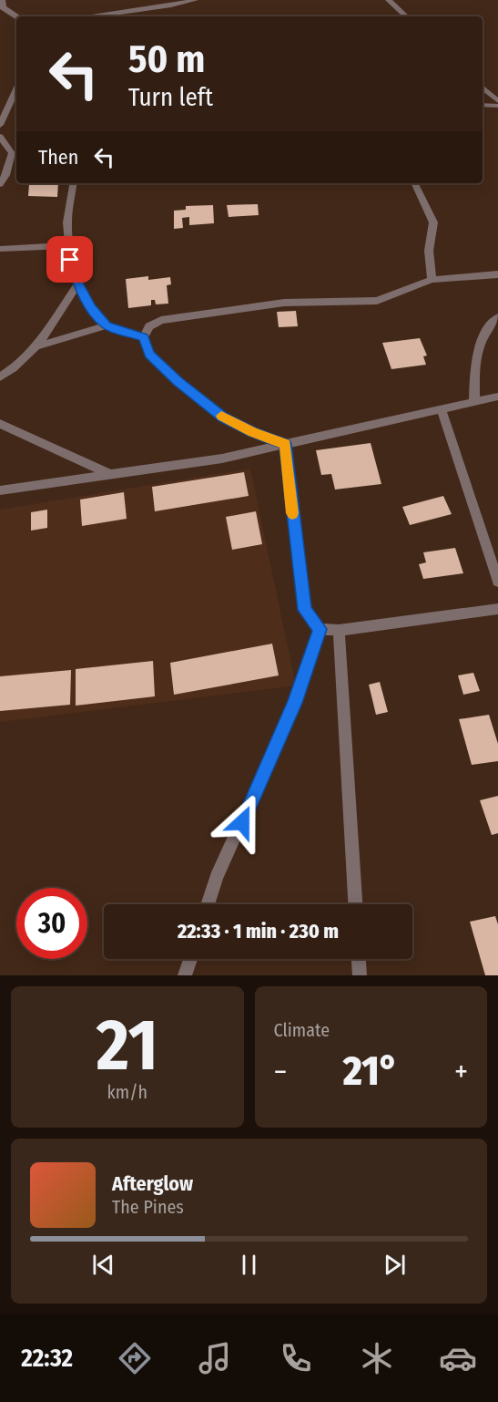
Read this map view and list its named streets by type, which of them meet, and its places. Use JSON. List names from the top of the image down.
{
  "page": {
    "turn": ["50 m", "Turn left"],
    "then": "Then",
    "limit": "30",
    "trip": "22:33 · 1 min · 230 m",
    "tile": [
      ["21", "km/h"],
      "Climate"
    ],
    "heat": ["−", "21°", "+"],
    "song": ["Afterglow", "The Pines"],
    "tabs": "22:32"
  }
}
